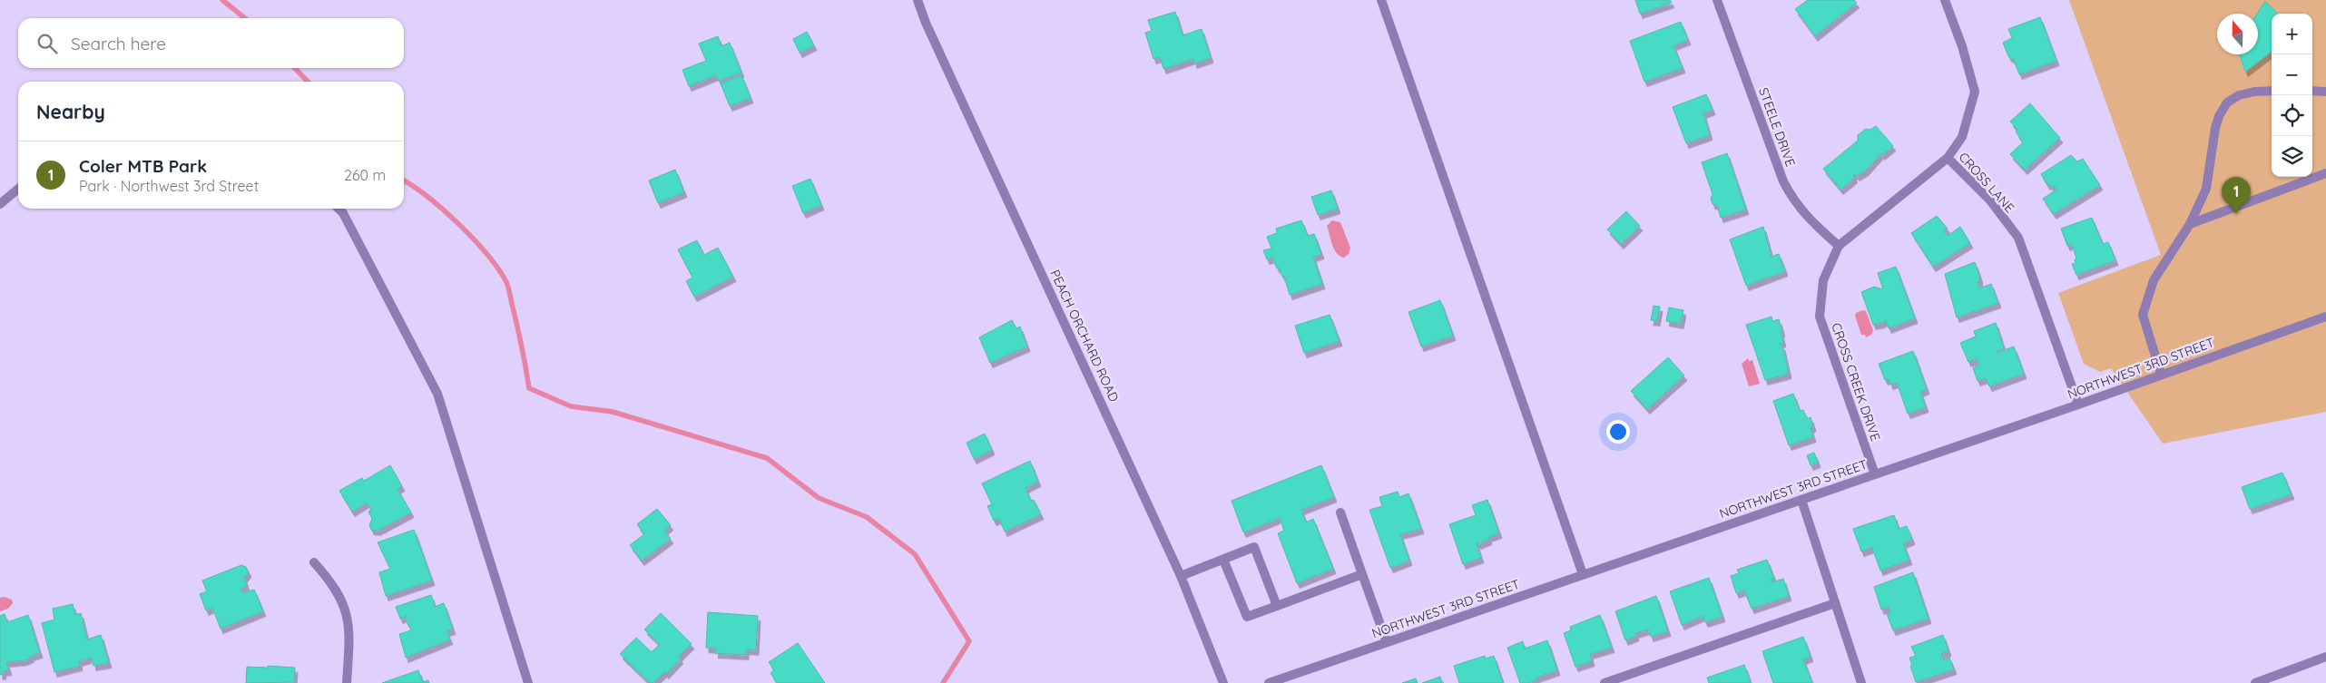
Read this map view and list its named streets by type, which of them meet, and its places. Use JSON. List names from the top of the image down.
{
  "streets": {
    "street": [
      "STEELE DRIVE",
      "CROSS LANE",
      "PEACH ORCHARD ROAD",
      "NORTHWEST 3RD STREET",
      "CROSS CREEK DRIVE"
    ]
  },
  "crossings": [
    ["STEELE DRIVE", "CROSS LANE"],
    ["STEELE DRIVE", "CROSS CREEK DRIVE"],
    ["CROSS LANE", "NORTHWEST 3RD STREET"],
    ["CROSS LANE", "CROSS CREEK DRIVE"],
    ["NORTHWEST 3RD STREET", "CROSS CREEK DRIVE"]
  ],
  "north": "top",
  "page": {
    "map_buttons": ["+", "−"],
    "search": "Search here",
    "heading": "Nearby",
    "list": [
      {
        "mark": "1",
        "name": "Coler MTB Park",
        "note": "Park · Northwest 3rd Street",
        "value": "260 m"
      }
    ],
    "pins": "1"
  }
}
